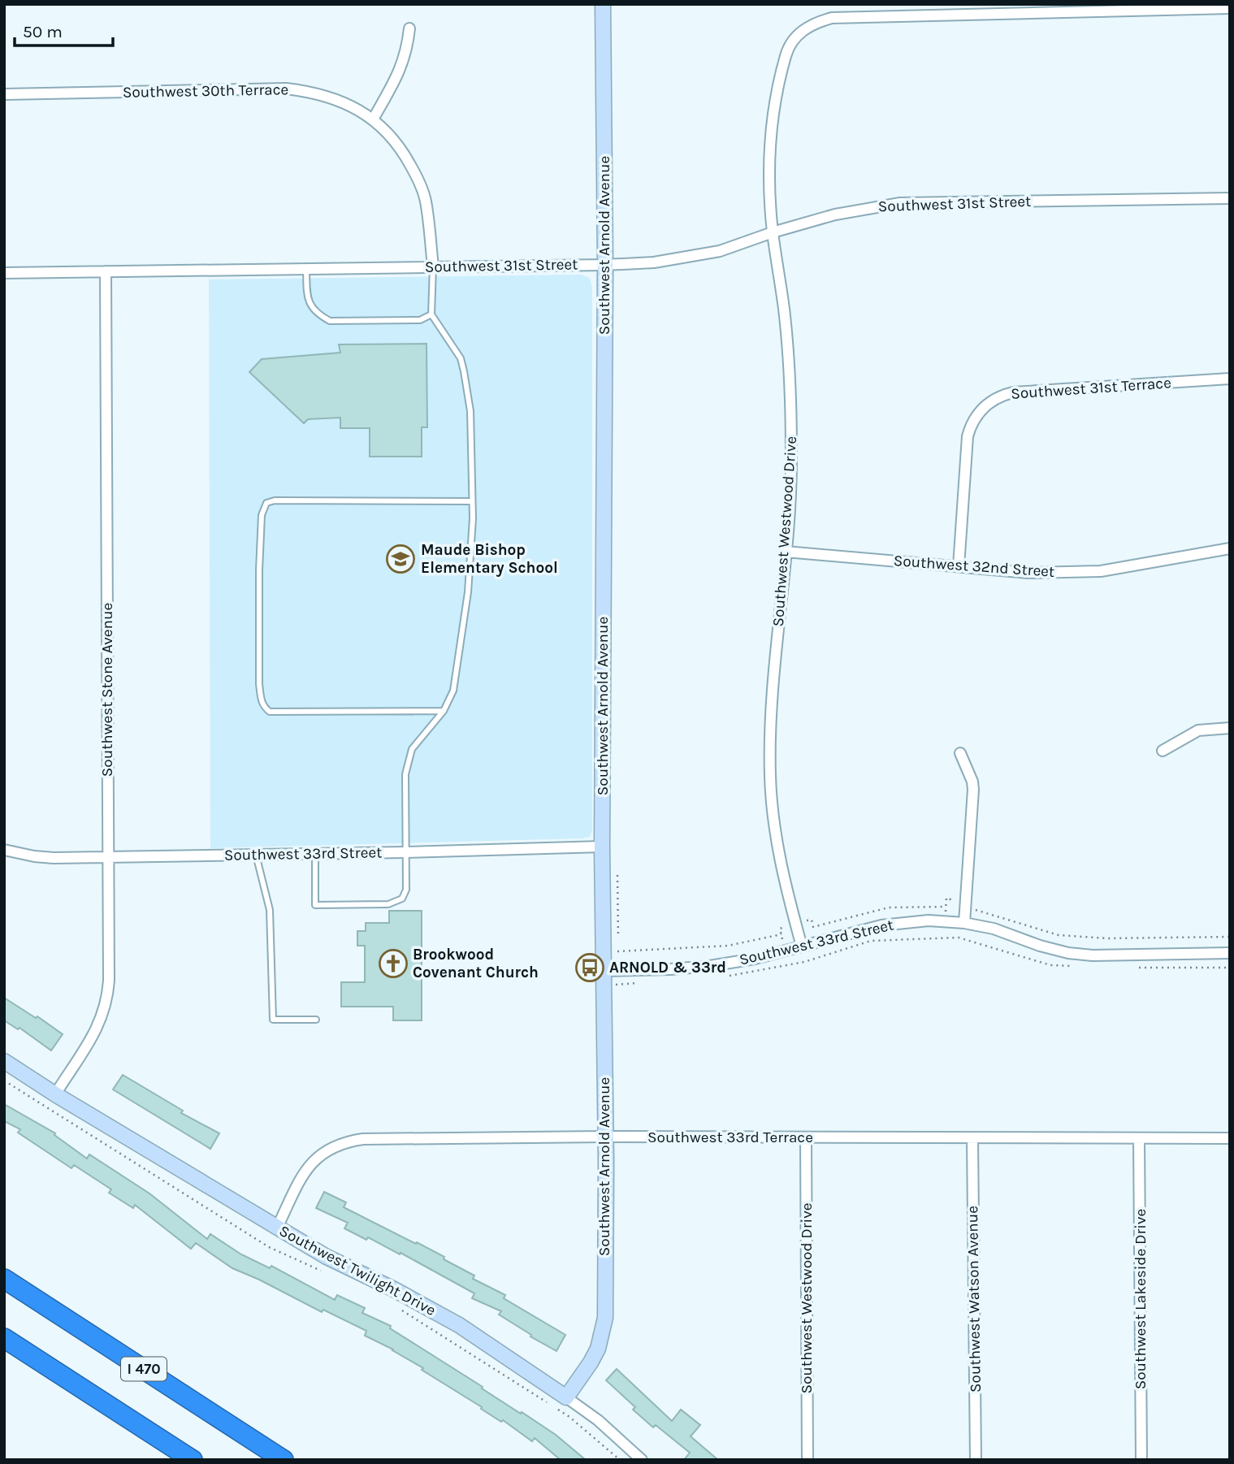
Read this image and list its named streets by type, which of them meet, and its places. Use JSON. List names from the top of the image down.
{
  "streets": {
    "highway": ["I 470"],
    "street": [
      "Southwest 30th Terrace",
      "Southwest 31st Street",
      "Southwest Arnold Avenue",
      "Southwest 31st Terrace",
      "Southwest Westwood Drive",
      "Southwest 32nd Street",
      "Southwest Stone Avenue",
      "Southwest 33rd Street",
      "Southwest 33rd Terrace",
      "Southwest Twilight Drive",
      "Southwest Watson Avenue",
      "Southwest Lakeside Drive"
    ]
  },
  "crossings": [
    ["Southwest 30th Terrace", "Southwest 31st Street"],
    ["Southwest 31st Street", "Southwest Arnold Avenue"],
    ["Southwest 31st Street", "Southwest Westwood Drive"],
    ["Southwest 31st Street", "Southwest Stone Avenue"],
    ["Southwest Arnold Avenue", "Southwest 33rd Street"],
    ["Southwest Arnold Avenue", "Southwest 33rd Terrace"],
    ["Southwest Arnold Avenue", "Southwest Twilight Drive"],
    ["Southwest 31st Terrace", "Southwest 32nd Street"],
    ["Southwest Westwood Drive", "Southwest 32nd Street"],
    ["Southwest Westwood Drive", "Southwest 33rd Street"],
    ["Southwest Westwood Drive", "Southwest 33rd Terrace"],
    ["Southwest Stone Avenue", "Southwest 33rd Street"],
    ["Southwest Stone Avenue", "Southwest Twilight Drive"],
    ["Southwest 33rd Terrace", "Southwest Twilight Drive"],
    ["Southwest 33rd Terrace", "Southwest Watson Avenue"],
    ["Southwest 33rd Terrace", "Southwest Lakeside Drive"]
  ],
  "places": {
    "school or university": ["Maude Bishop Elementary School"],
    "church": ["Brookwood Covenant Church"],
    "bus stop": ["ARNOLD & 33rd"]
  },
  "scale_bar": "50 m"
}
